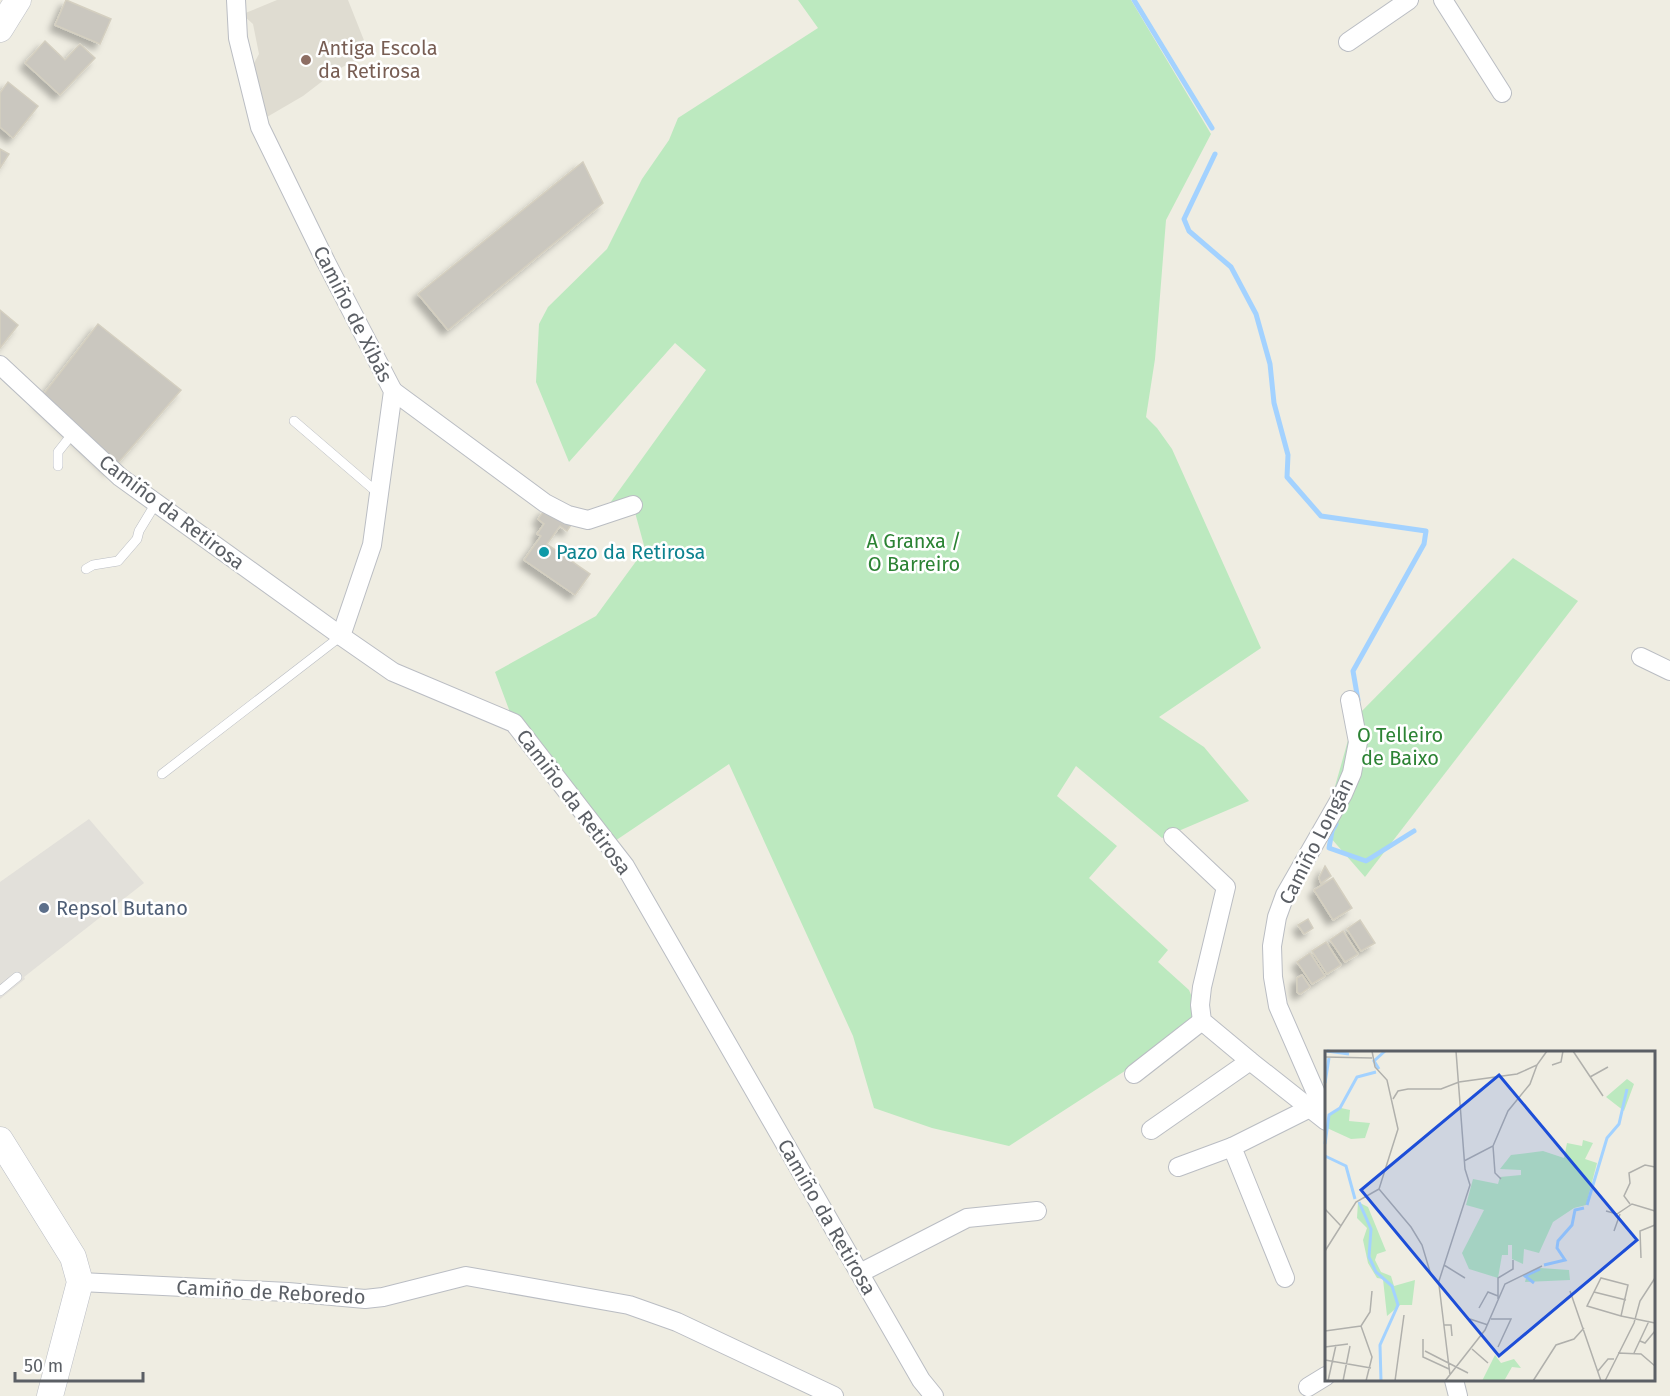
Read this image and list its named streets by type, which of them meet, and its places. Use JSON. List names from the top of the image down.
{
  "streets": {
    "street": [
      "Camiño de Xibás",
      "Camiño da Retirosa",
      "Camiño Longán",
      "Camiño de Reboredo"
    ]
  },
  "crossings": [
    ["Camiño de Xibás", "Camiño da Retirosa"]
  ],
  "parks": ["A Granxa / O Barreiro", "O Telleiro de Baixo"],
  "places": ["Antiga Escola da Retirosa", "Pazo da Retirosa", "Repsol Butano"],
  "scale_bar": "50 m"
}
